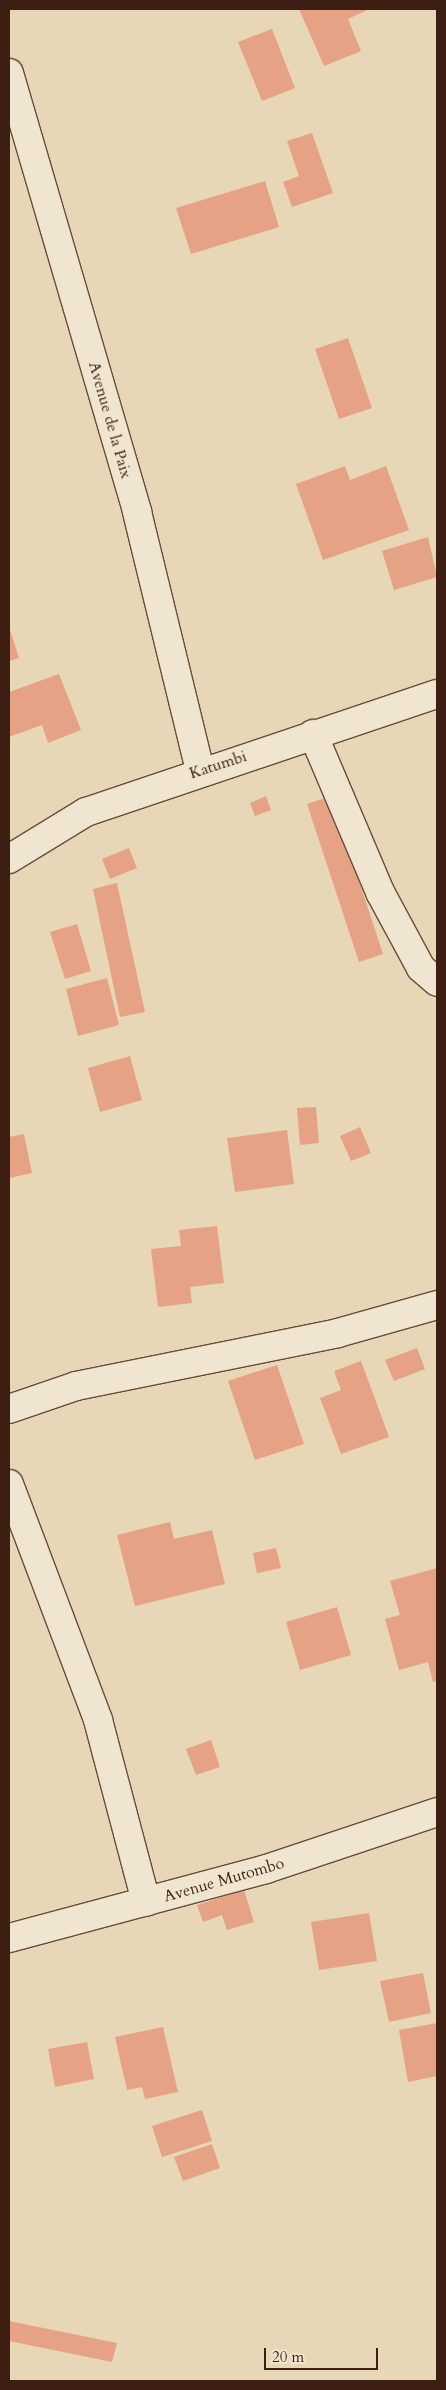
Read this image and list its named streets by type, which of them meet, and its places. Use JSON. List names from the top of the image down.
{
  "streets": {
    "street": ["Avenue de la Paix", "Katumbi", "Avenue Mutombo"]
  },
  "crossings": [
    ["Avenue de la Paix", "Katumbi"]
  ],
  "scale_bar": "20 m"
}
